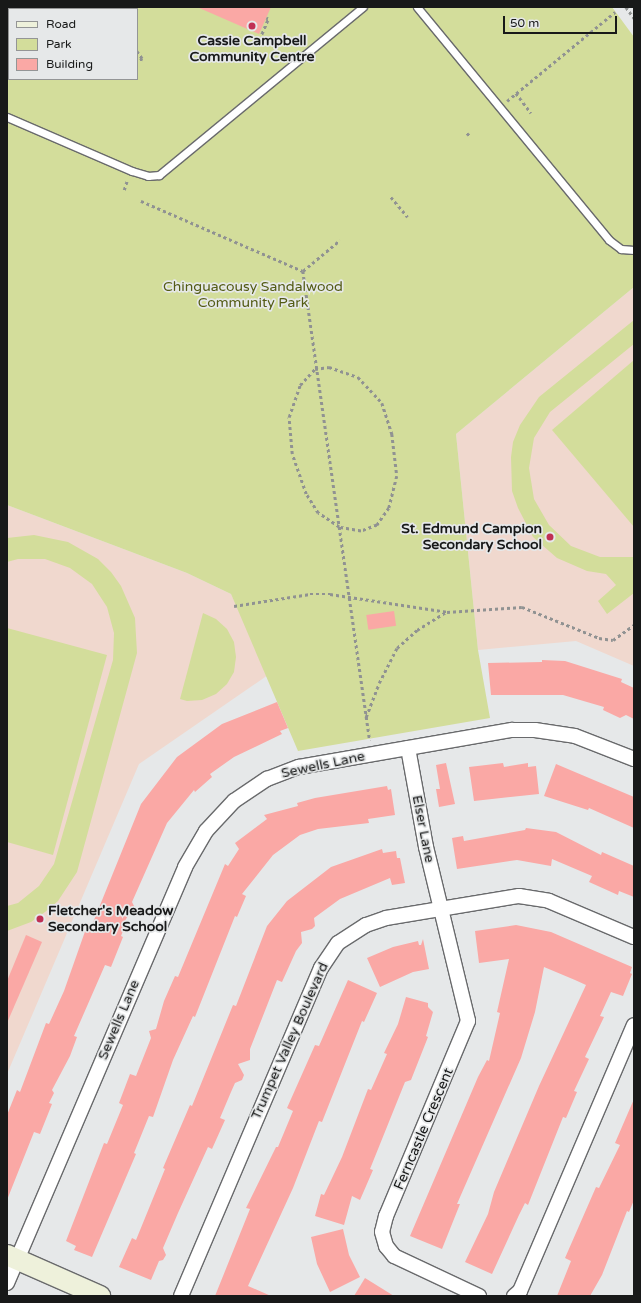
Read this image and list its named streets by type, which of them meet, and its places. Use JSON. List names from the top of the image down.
{
  "streets": {
    "street": [
      "Sewells Lane",
      "Elser Lane",
      "Trumpet Valley Boulevard",
      "Ferncastle Crescent"
    ]
  },
  "crossings": [
    ["Sewells Lane", "Elser Lane"],
    ["Elser Lane", "Trumpet Valley Boulevard"],
    ["Elser Lane", "Ferncastle Crescent"],
    ["Trumpet Valley Boulevard", "Ferncastle Crescent"]
  ],
  "parks": ["Chinguacousy Sandalwood Community Park"],
  "places": ["Cassie Campbell Community Centre", "St. Edmund Campion Secondary School", "Fletcher's Meadow Secondary School"],
  "legend": ["Road", "Park", "Building"],
  "scale_bar": "50 m"
}
